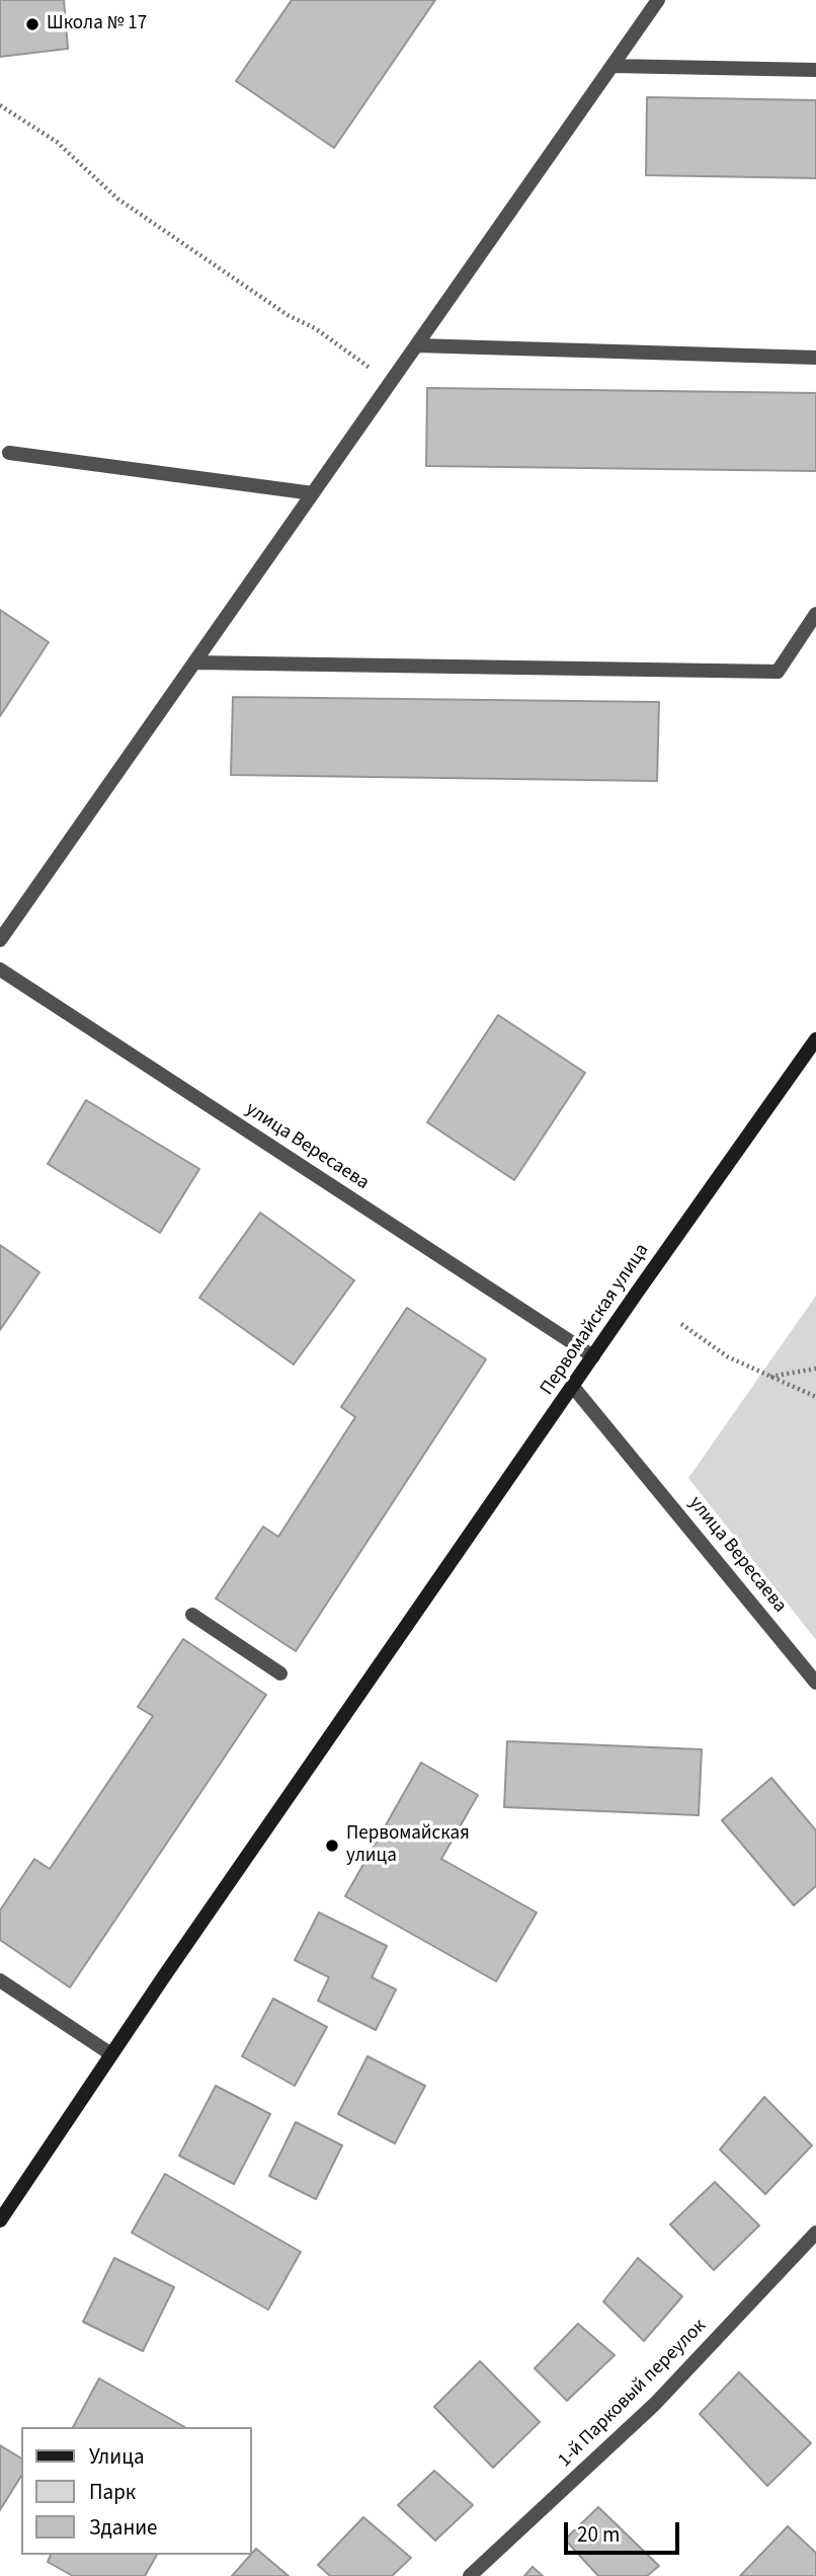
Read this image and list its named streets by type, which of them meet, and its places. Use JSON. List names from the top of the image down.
{
  "streets": {
    "main road": ["Первомайская улица"],
    "street": ["улица Вересаева", "1-й Парковый переулок"]
  },
  "crossings": [
    ["улица Вересаева", "Первомайская улица"]
  ],
  "places": ["Школа № 17", "Первомайская улица"],
  "legend": ["Улица", "Парк", "Здание"],
  "scale_bar": "20 m"
}
